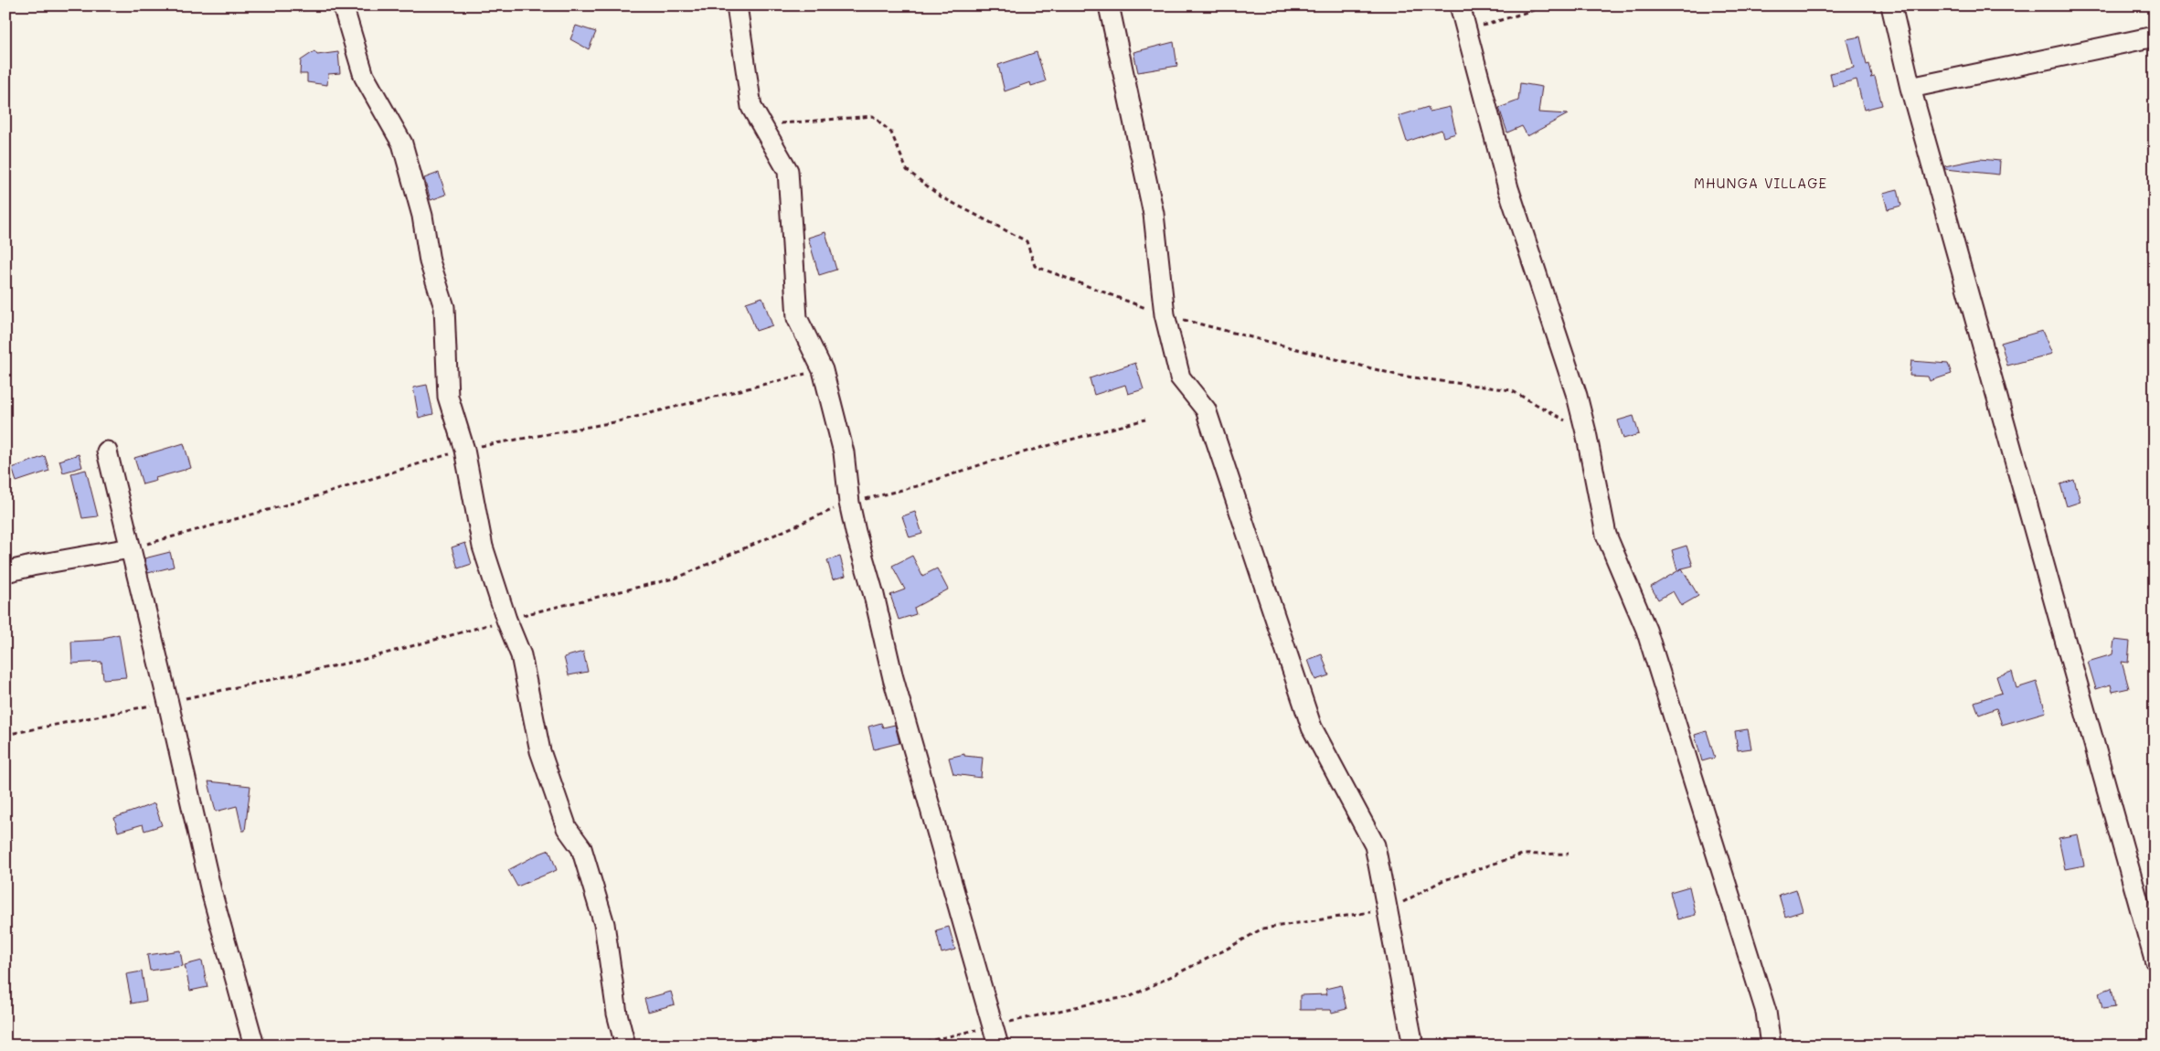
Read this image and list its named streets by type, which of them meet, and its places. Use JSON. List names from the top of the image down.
{
  "districts": ["MHUNGA VILLAGE"]
}
